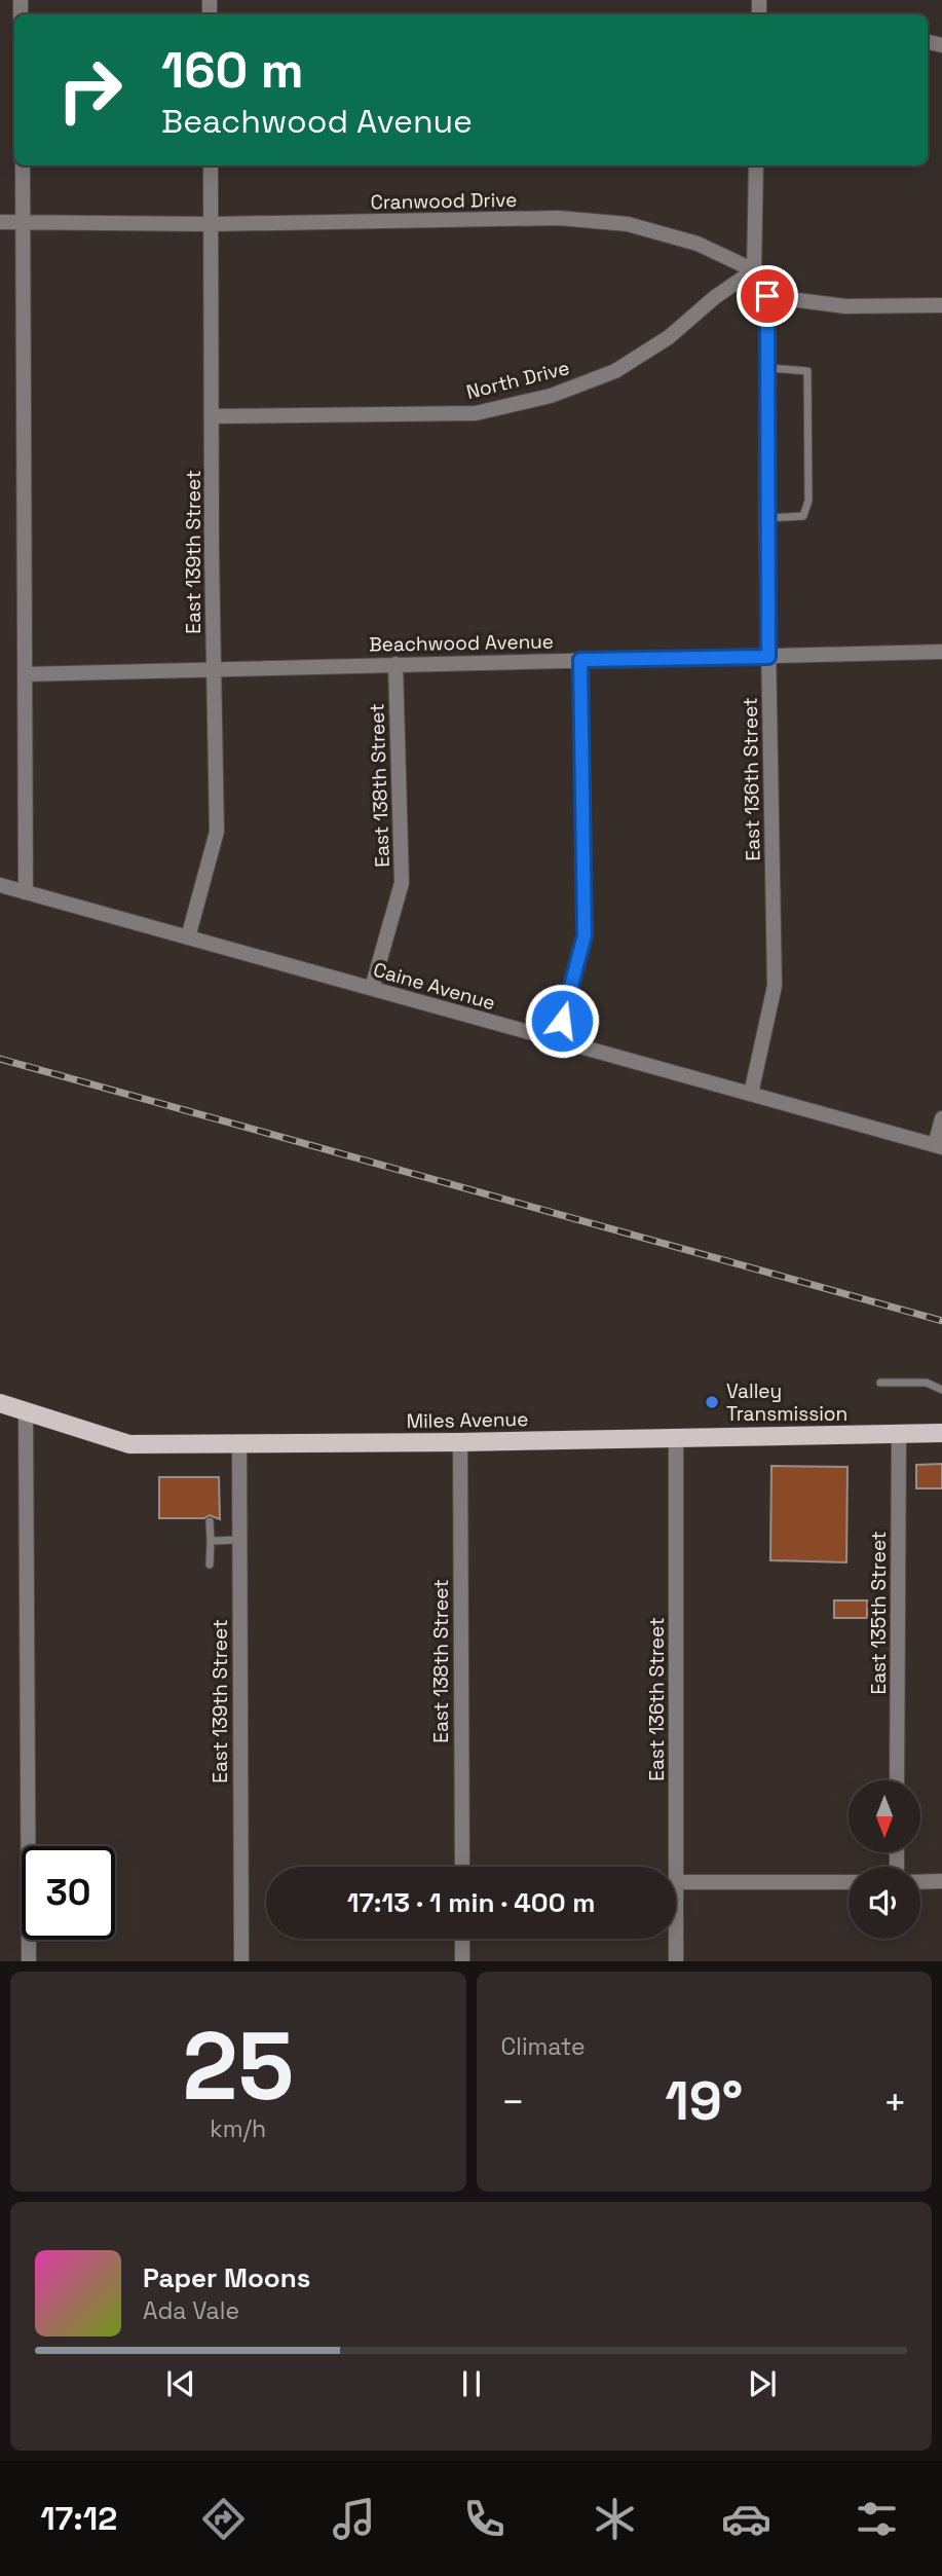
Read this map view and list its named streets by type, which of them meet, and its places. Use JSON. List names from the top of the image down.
{
  "streets": {
    "main road": ["Miles Avenue"],
    "street": [
      "Cranwood Drive",
      "North Drive",
      "East 139th Street",
      "Beachwood Avenue",
      "East 136th Street",
      "East 138th Street",
      "Caine Avenue",
      "East 135th Street"
    ]
  },
  "crossings": [
    ["Cranwood Drive", "North Drive"],
    ["Cranwood Drive", "East 139th Street"],
    ["Cranwood Drive", "East 136th Street"],
    ["North Drive", "East 139th Street"],
    ["North Drive", "East 136th Street"],
    ["East 139th Street", "Beachwood Avenue"],
    ["East 139th Street", "Caine Avenue"],
    ["East 139th Street", "Miles Avenue"],
    ["Beachwood Avenue", "East 136th Street"],
    ["Beachwood Avenue", "East 138th Street"],
    ["East 136th Street", "Caine Avenue"],
    ["East 136th Street", "Miles Avenue"],
    ["East 138th Street", "Caine Avenue"],
    ["East 138th Street", "Miles Avenue"],
    ["Miles Avenue", "East 135th Street"]
  ],
  "places": ["Valley Transmission"],
  "north": "bottom",
  "page": {
    "turn": ["160 m", "Beachwood Avenue"],
    "limit": "30",
    "trip": "17:13 · 1 min · 400 m",
    "tile": [
      ["25", "km/h"],
      "Climate"
    ],
    "heat": ["−", "19°", "+"],
    "song": ["Paper Moons", "Ada Vale"],
    "tabs": "17:12"
  }
}
